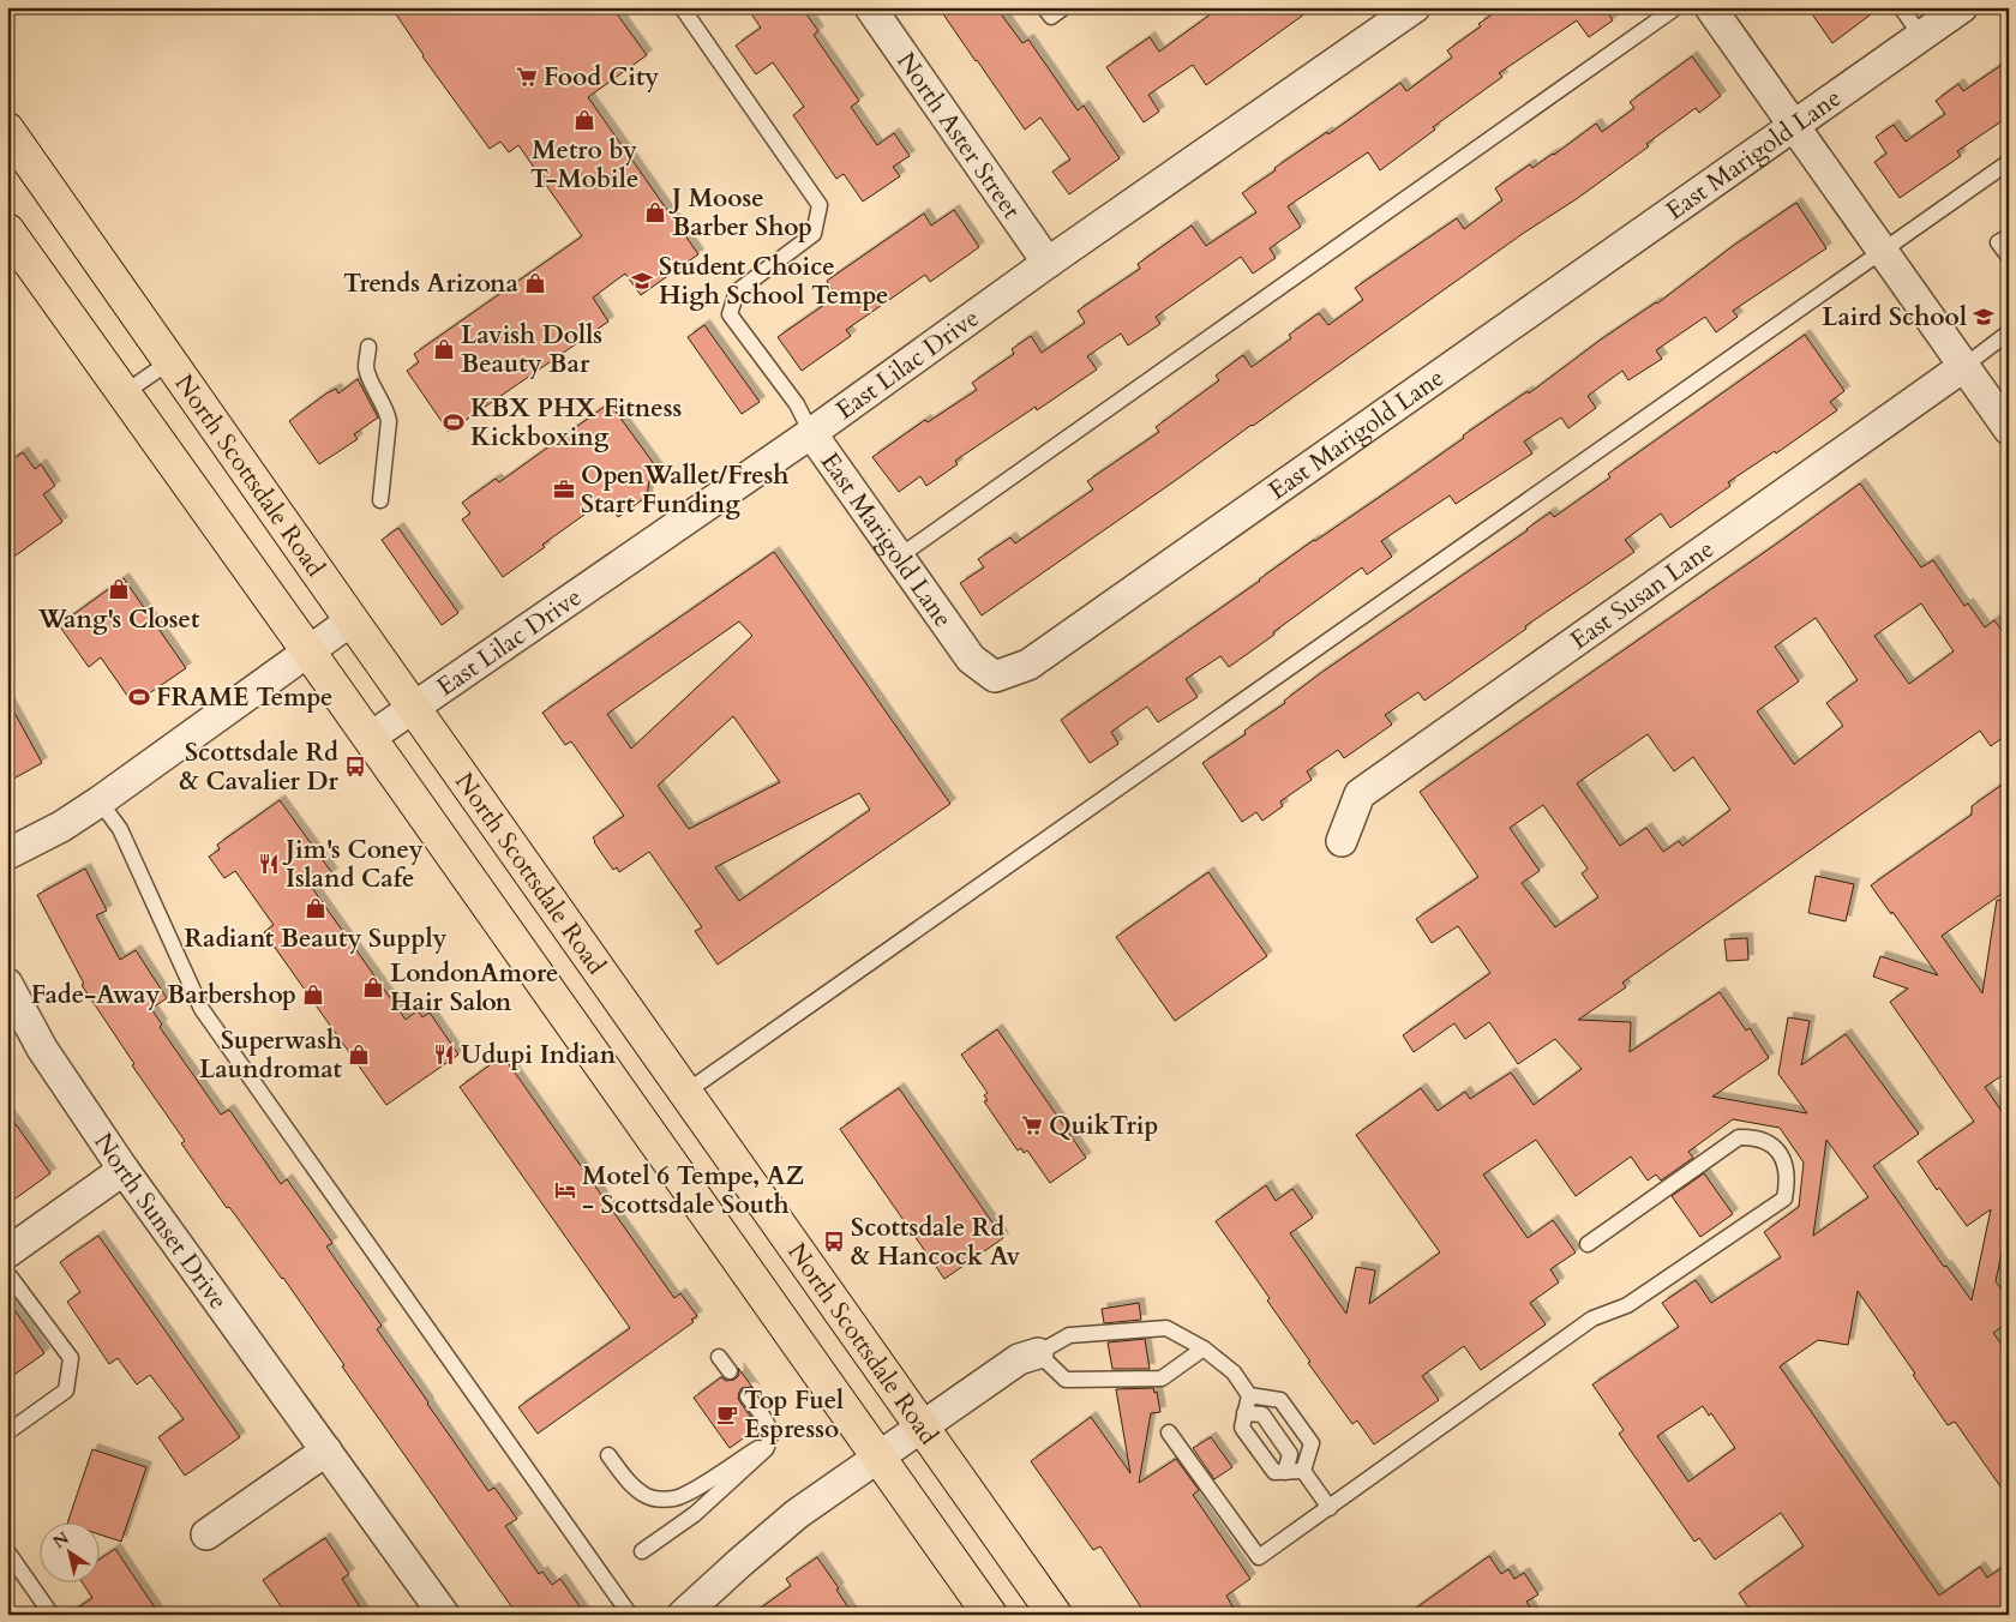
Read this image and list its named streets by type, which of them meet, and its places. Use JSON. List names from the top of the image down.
{
  "streets": {
    "main road": ["North Scottsdale Road"],
    "street": [
      "North Aster Street",
      "East Marigold Lane",
      "East Lilac Drive",
      "East Susan Lane",
      "North Sunset Drive"
    ]
  },
  "crossings": [
    ["North Aster Street", "East Lilac Drive"],
    ["East Marigold Lane", "East Lilac Drive"],
    ["East Lilac Drive", "North Scottsdale Road"]
  ],
  "places": {
    "supermarket": ["Food City", "QuikTrip"],
    "shop": [
      "Metro by T-Mobile",
      "J Moose Barber Shop",
      "Trends Arizona",
      "Lavish Dolls Beauty Bar",
      "Wang's Closet",
      "Radiant Beauty Supply",
      "LondonAmore Hair Salon",
      "Fade-Away Barbershop",
      "Superwash Laundromat"
    ],
    "school or university": ["Student Choice High School Tempe", "Laird School"],
    "sports": ["KBX PHX Fitness Kickboxing", "FRAME Tempe"],
    "office": ["OpenWallet/Fresh Start Funding"],
    "bus stop": ["Scottsdale Rd & Cavalier Dr", "Scottsdale Rd & Hancock Av"],
    "restaurant": ["Jim's Coney Island Cafe", "Udupi Indian"],
    "hotel": ["Motel 6 Tempe, AZ - Scottsdale South"],
    "cafe": ["Top Fuel Espresso"]
  },
  "north": "top left"
}
